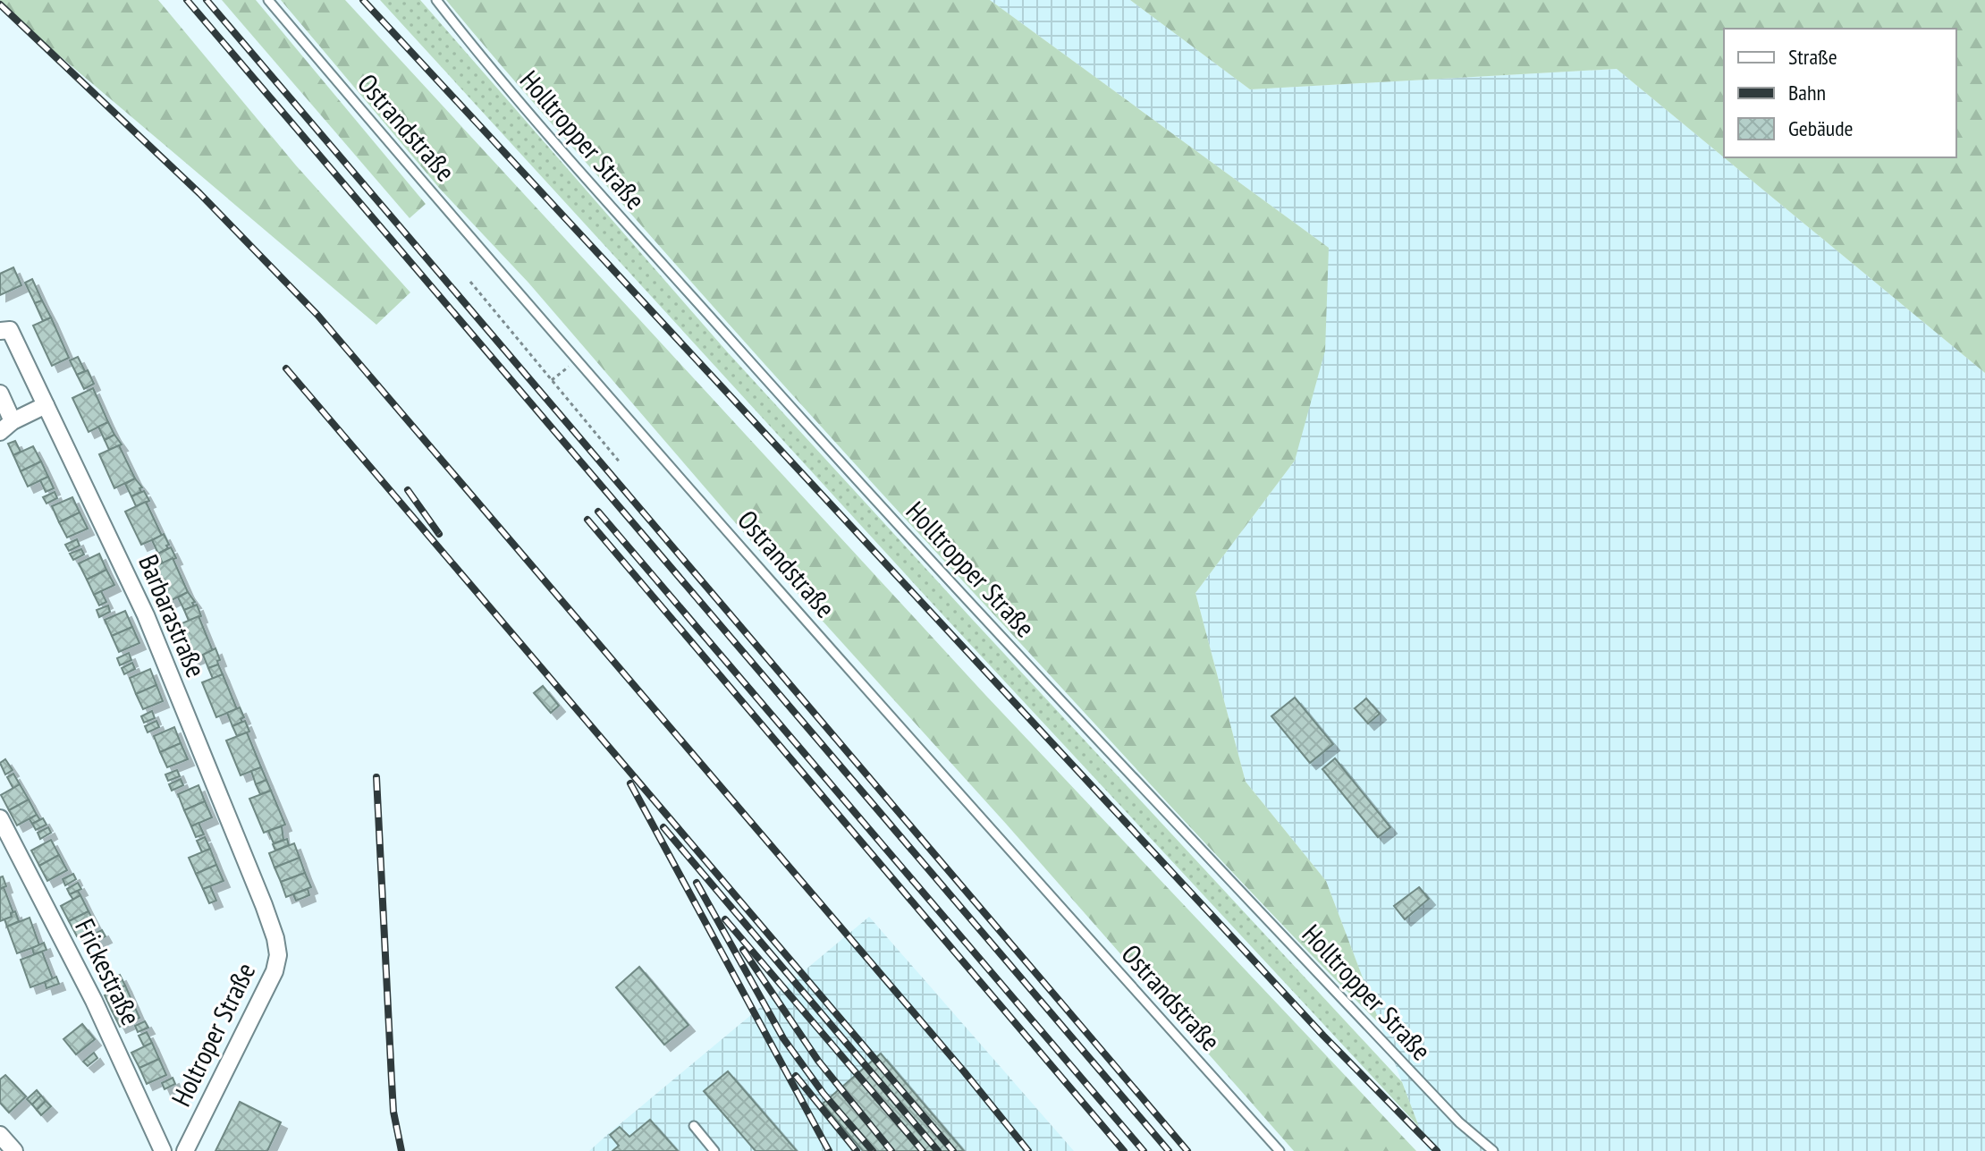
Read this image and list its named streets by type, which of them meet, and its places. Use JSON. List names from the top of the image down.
{
  "streets": {
    "street": ["Barbarastraße", "Frickestraße", "Holtroper Straße"],
    "lane": ["Ostrandstraße", "Holltropper Straße"]
  },
  "crossings": [
    ["Barbarastraße", "Holtroper Straße"]
  ],
  "legend": ["Straße", "Bahn", "Gebäude"]
}
